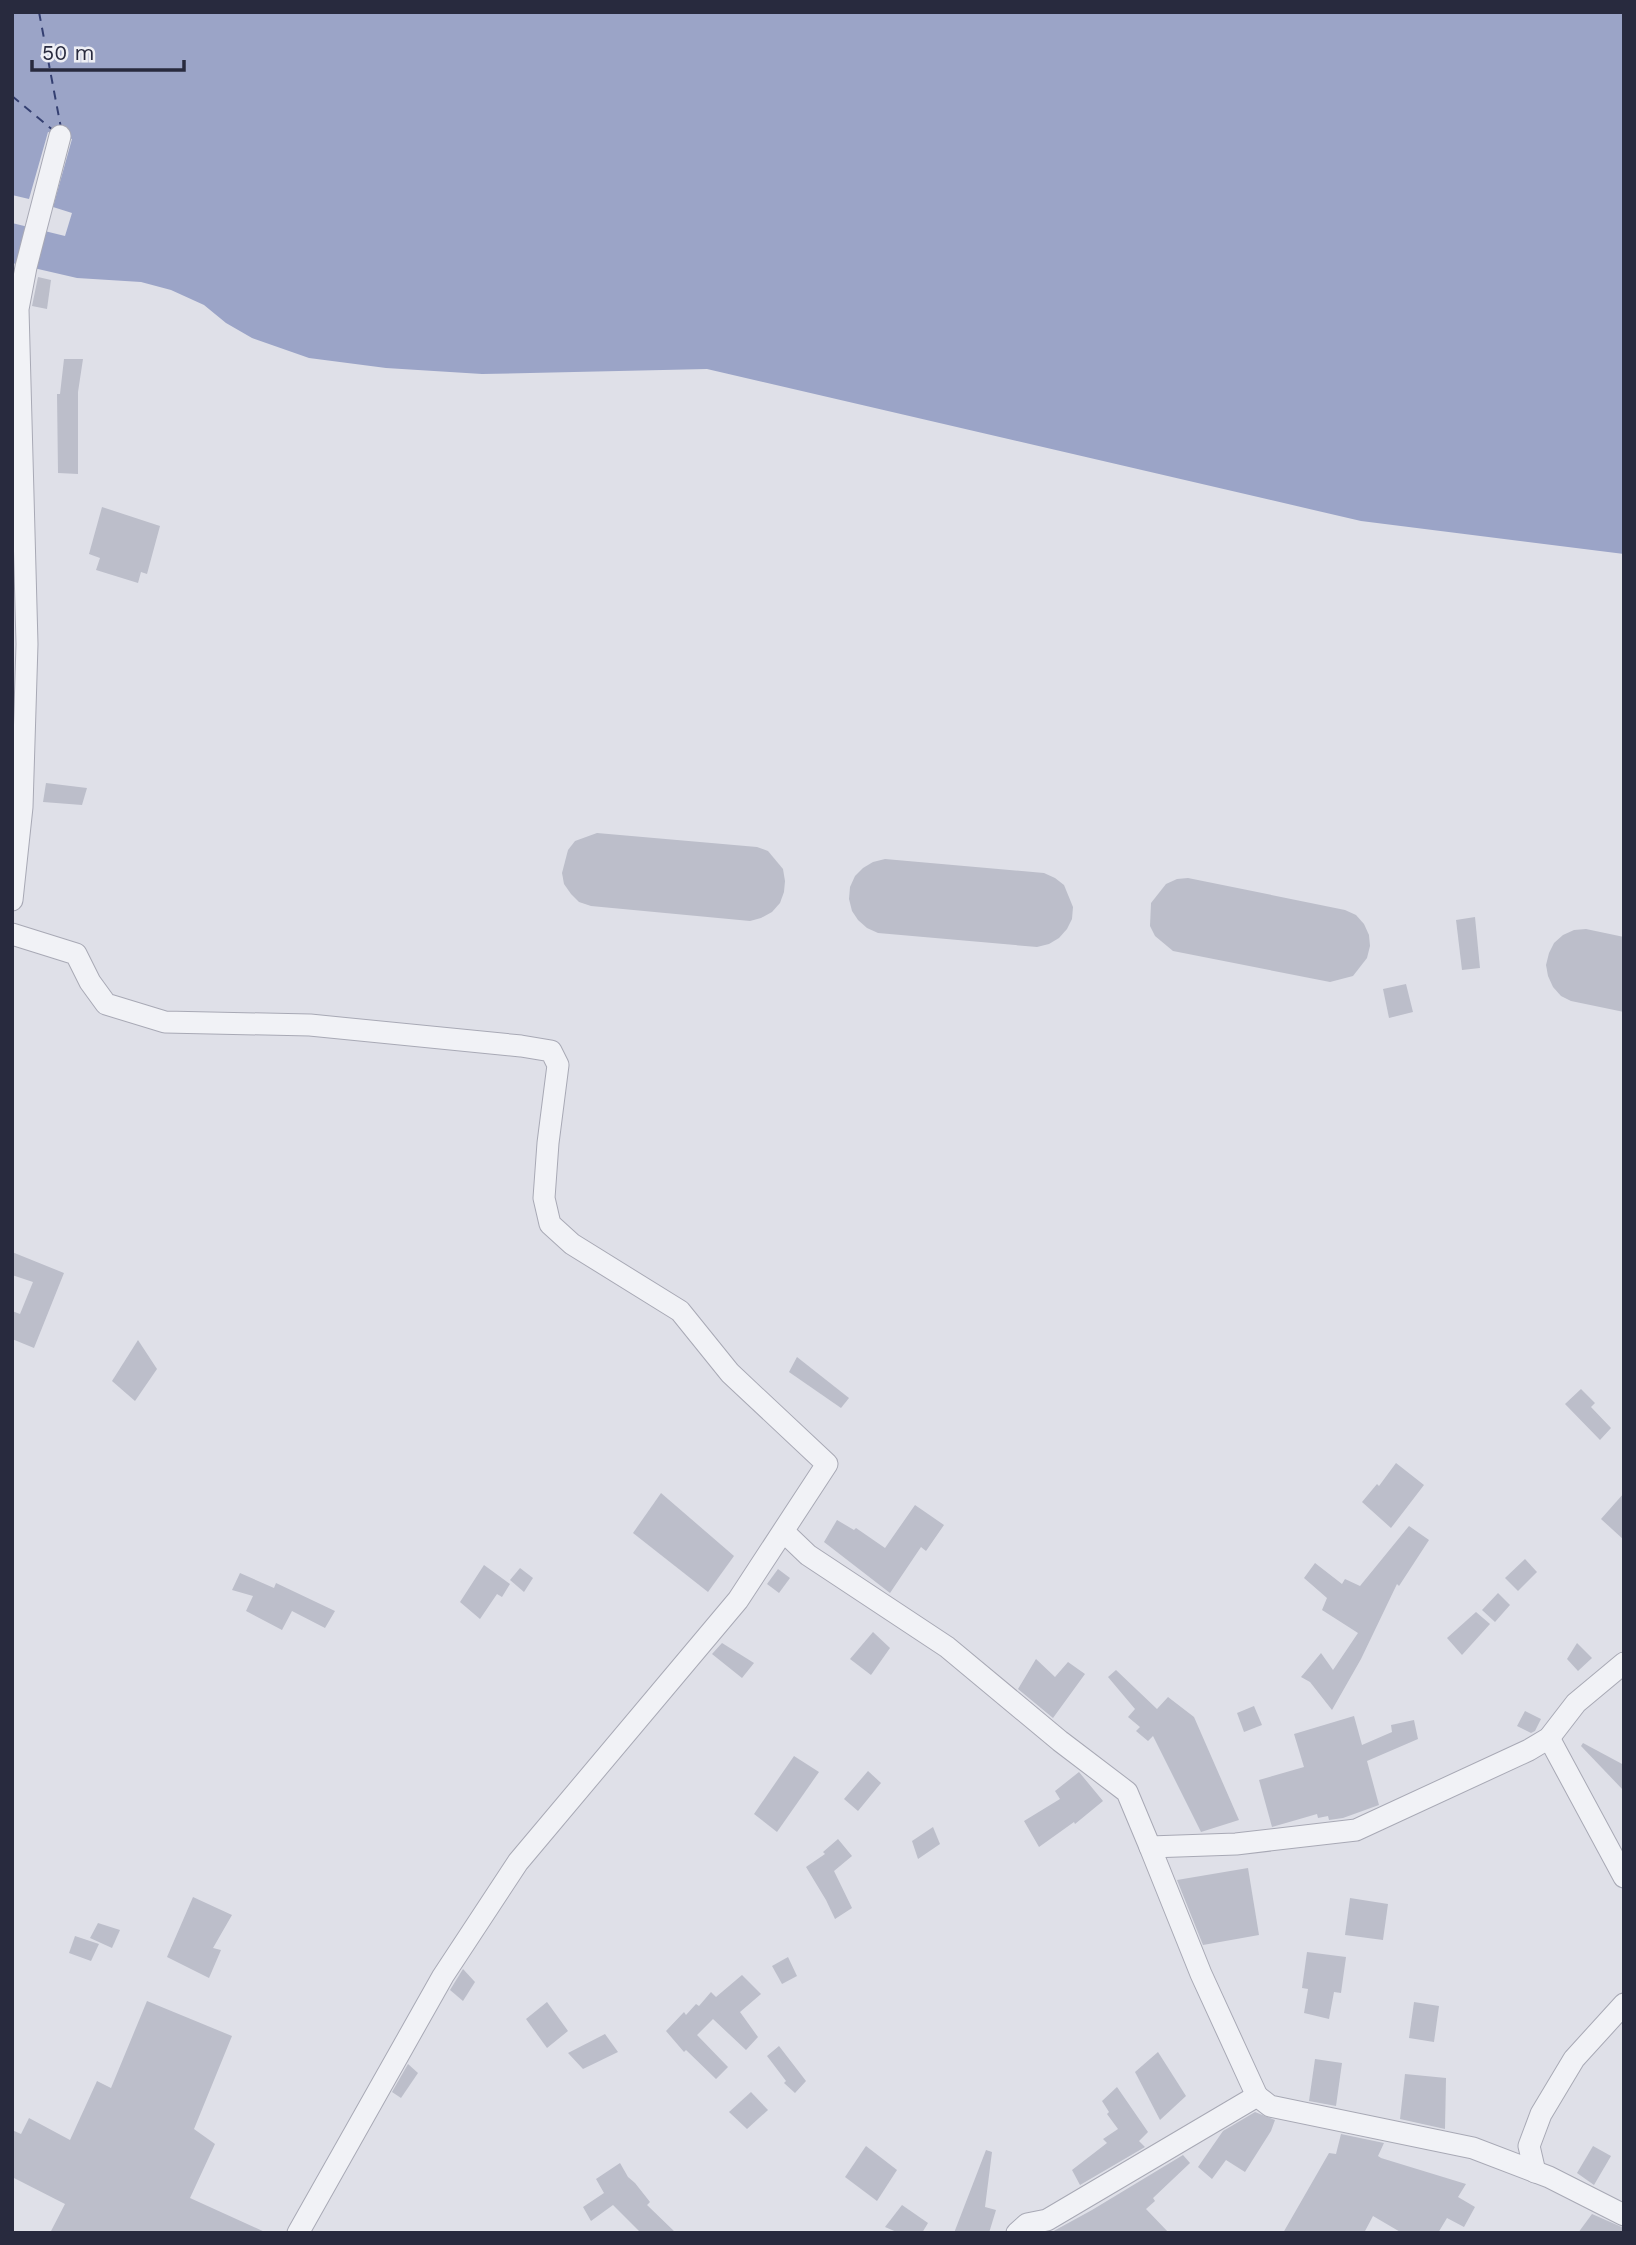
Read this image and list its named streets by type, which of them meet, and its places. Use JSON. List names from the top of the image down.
{
  "scale_bar": "50 m"
}
